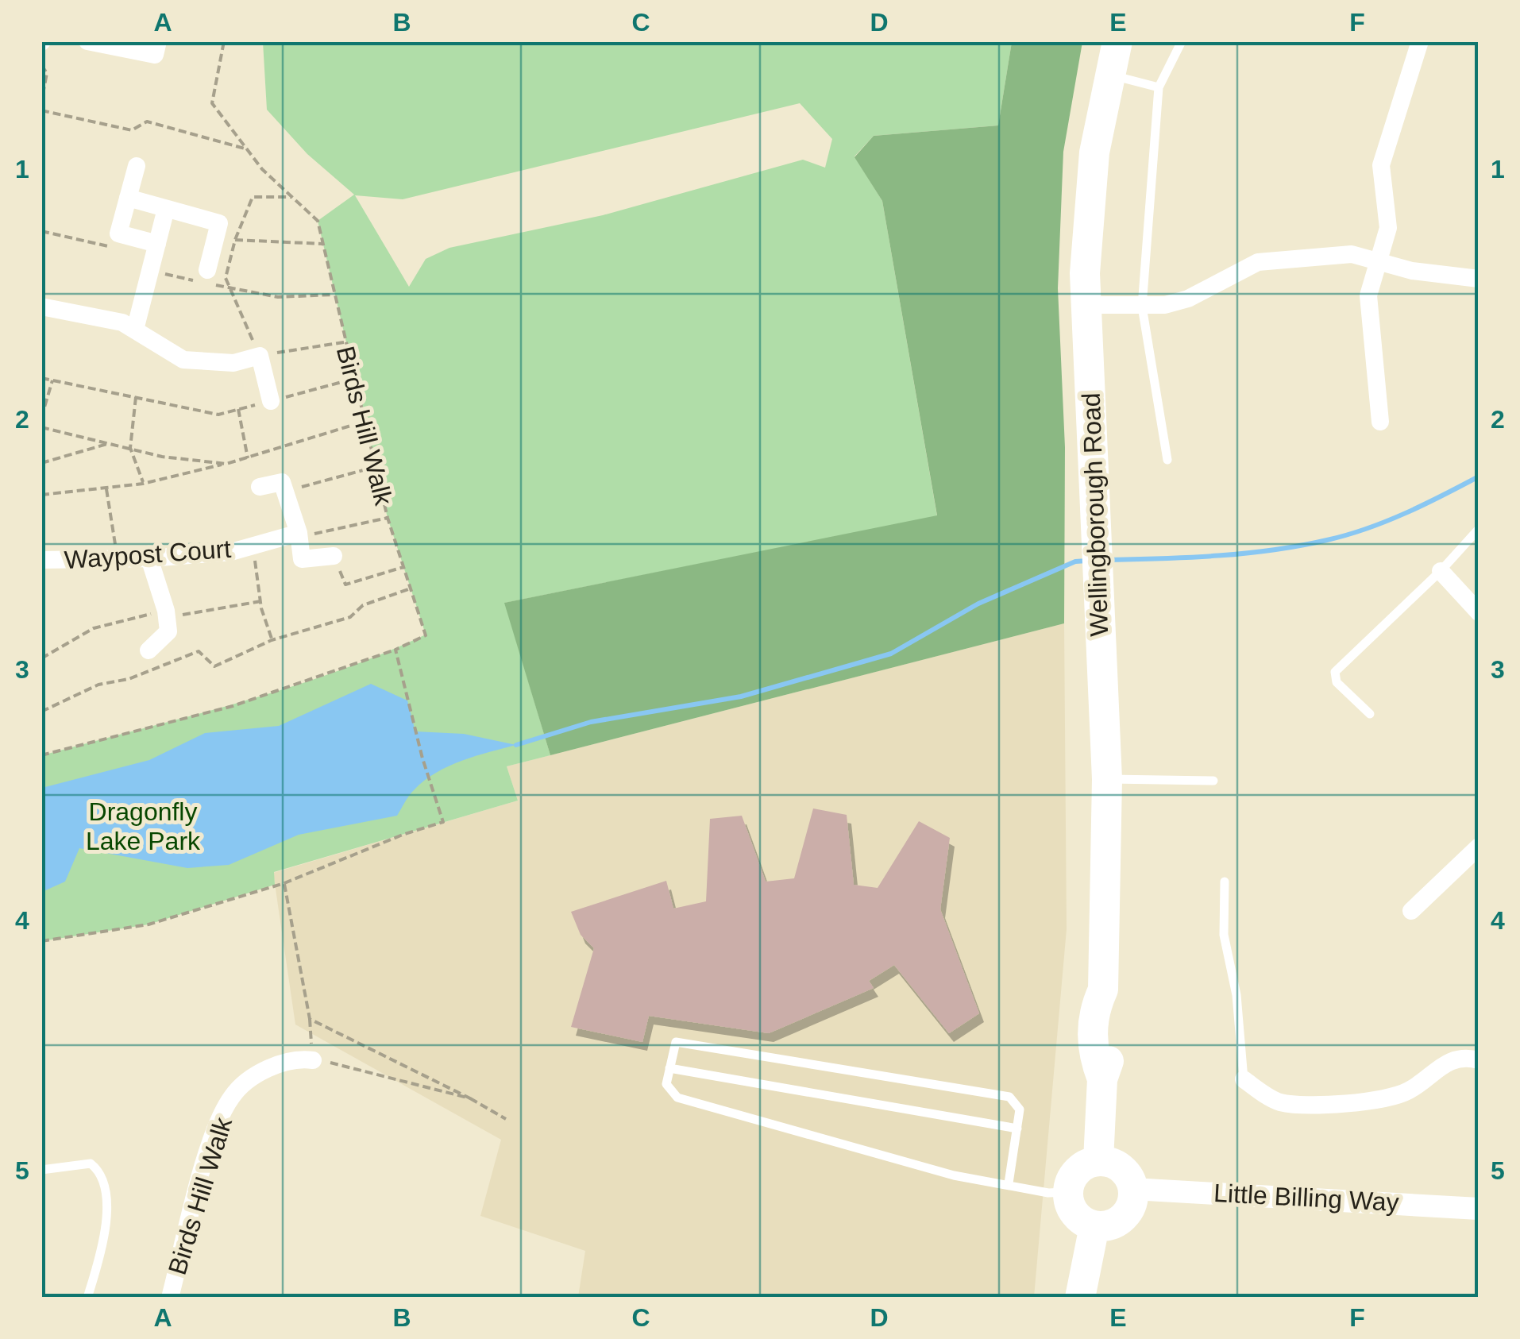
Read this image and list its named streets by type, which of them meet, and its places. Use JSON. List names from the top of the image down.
{
  "streets": {
    "main road": ["Wellingborough Road"],
    "street": ["Birds Hill Walk", "Waypost Court", "Little Billing Way"]
  },
  "crossings": [
    ["Wellingborough Road", "Little Billing Way"]
  ],
  "parks": ["Dragonfly Lake Park"],
  "grid": {
    "columns": [
      "A",
      "B",
      "C",
      "D",
      "E",
      "F"
    ],
    "rows": [
      "1",
      "2",
      "3",
      "4",
      "5"
    ]
  }
}
